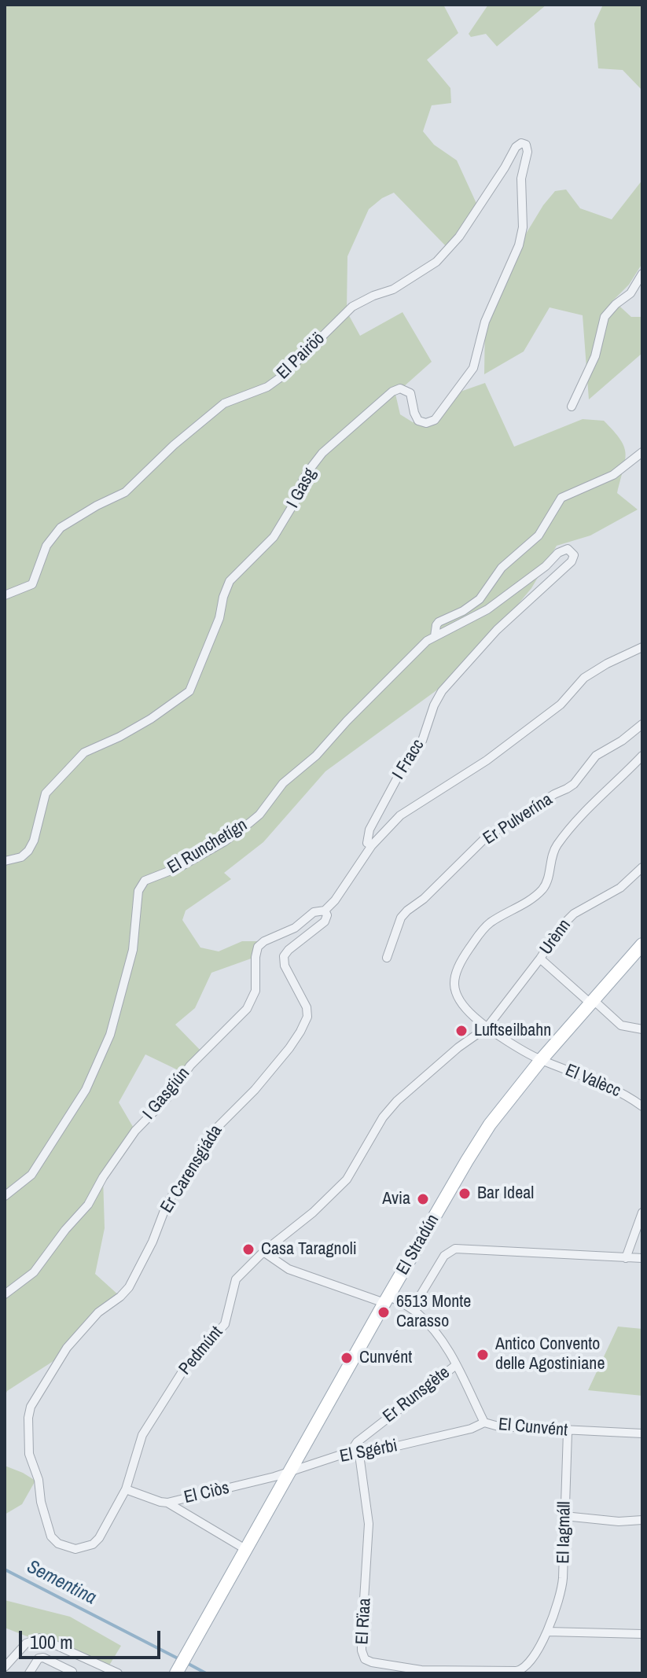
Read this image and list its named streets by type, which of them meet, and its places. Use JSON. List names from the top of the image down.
{
  "streets": {
    "main road": ["El Stradún"],
    "street": [
      "El Pairöö",
      "I Gasg",
      "I Fracc",
      "Er Pulverína",
      "El Runchetígn",
      "Urènn",
      "El Valècc",
      "I Gasgiún",
      "Er Carensgiáda",
      "Pedmúnt",
      "Er Runsgète",
      "El Cunvént",
      "El Sgérbi",
      "El Ciòs",
      "El Iagmáll",
      "El Rïaa"
    ]
  },
  "crossings": [
    ["El Pairöö", "I Gasg"],
    ["I Fracc", "El Runchetígn"],
    ["I Fracc", "Er Carensgiáda"],
    ["Urènn", "Pedmúnt"],
    ["El Valècc", "El Stradún"],
    ["I Gasgiún", "Er Carensgiáda"],
    ["Er Carensgiáda", "Pedmúnt"],
    ["El Stradún", "El Cunvént"],
    ["El Stradún", "El Sgérbi"],
    ["El Stradún", "El Ciòs"],
    ["Pedmúnt", "El Cunvént"],
    ["Pedmúnt", "El Ciòs"],
    ["Er Runsgète", "El Cunvént"],
    ["Er Runsgète", "El Sgérbi"],
    ["El Cunvént", "El Sgérbi"],
    ["El Cunvént", "El Iagmáll"],
    ["El Sgérbi", "El Ciòs"],
    ["El Sgérbi", "El Rïaa"],
    ["El Iagmáll", "El Rïaa"]
  ],
  "water": ["Sementina"],
  "places": [
    "Luftseilbahn",
    "Bar Ideal",
    "Avia",
    "Casa Taragnoli",
    "6513 Monte Carasso",
    "Antico Convento delle Agostiniane",
    "Cunvént"
  ],
  "scale_bar": "100 m"
}
